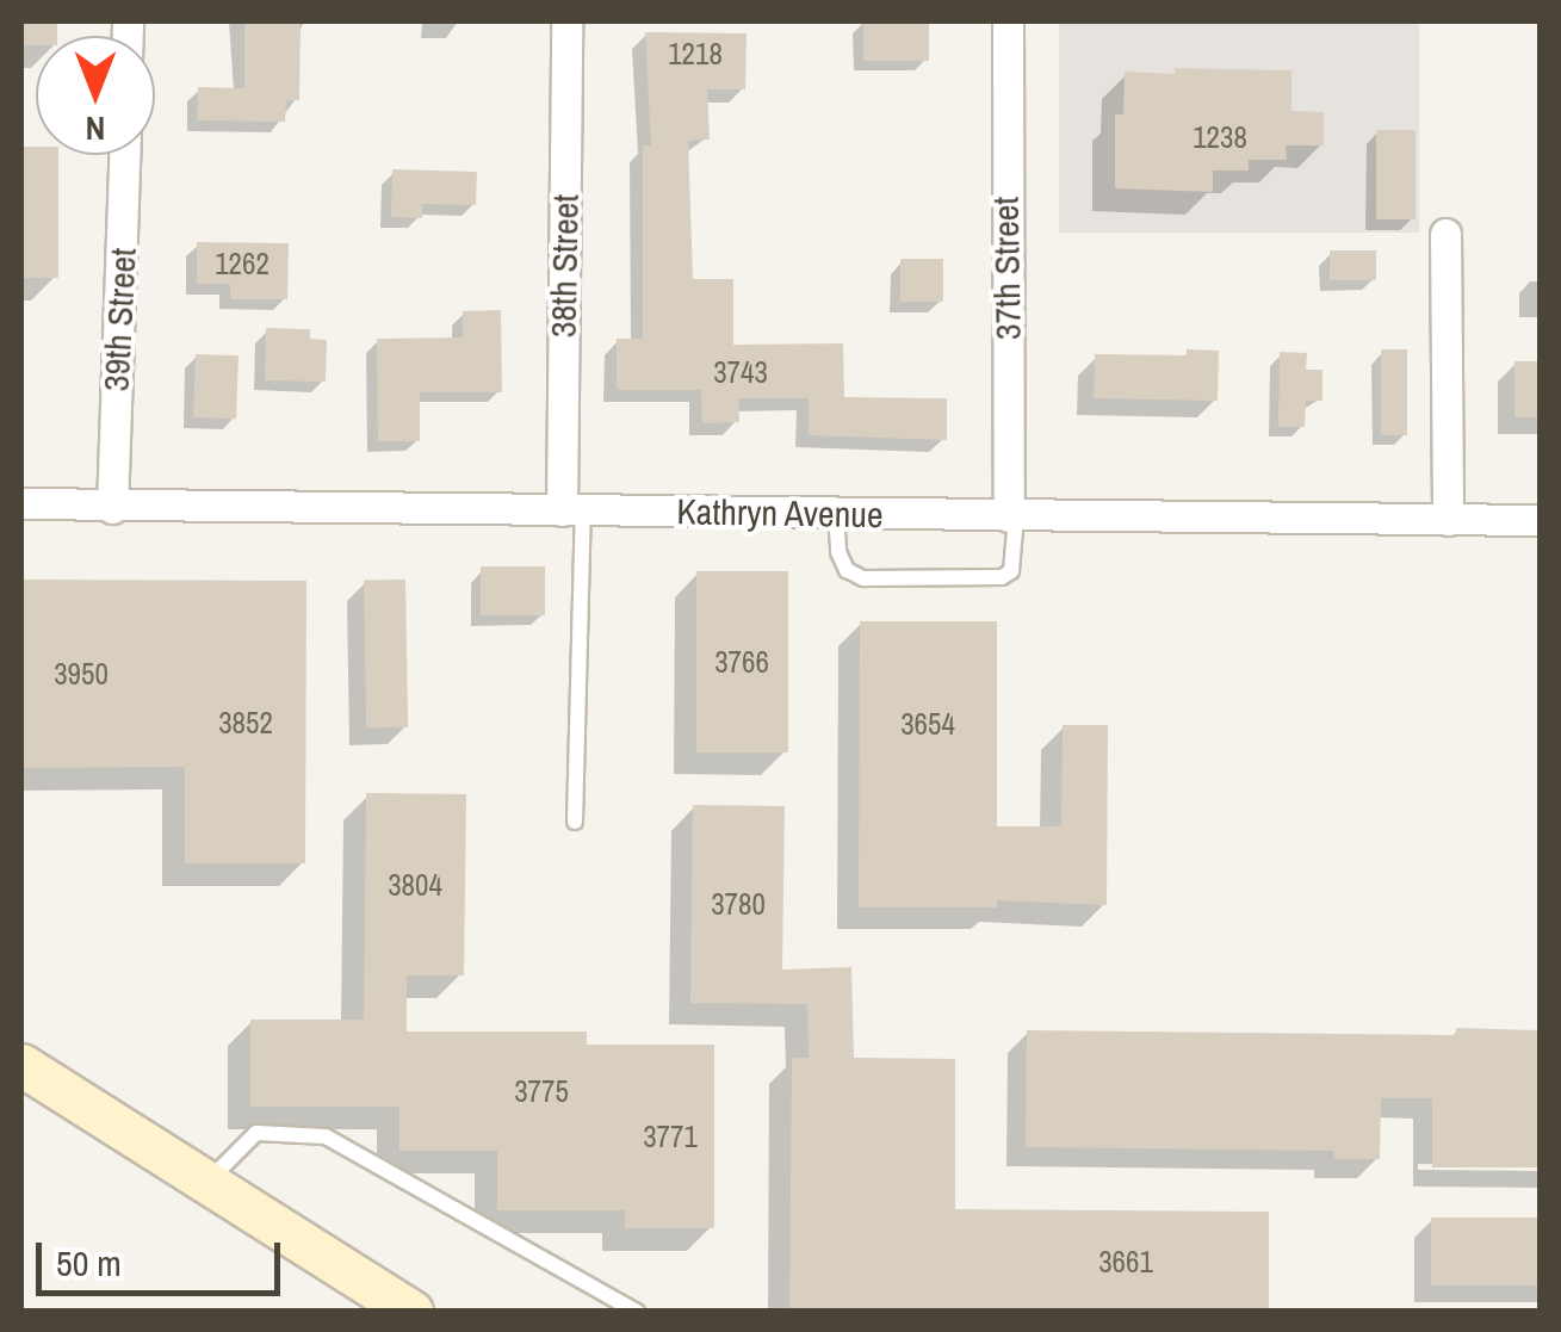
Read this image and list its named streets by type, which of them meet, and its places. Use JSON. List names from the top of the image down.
{
  "streets": {
    "street": [
      "38th Street",
      "37th Street",
      "39th Street",
      "Kathryn Avenue"
    ]
  },
  "crossings": [
    ["38th Street", "Kathryn Avenue"],
    ["37th Street", "Kathryn Avenue"],
    ["39th Street", "Kathryn Avenue"]
  ],
  "house_numbers": [
    "1218",
    "1238",
    "1262",
    "3743",
    "3766",
    "3950",
    "3852",
    "3654",
    "3804",
    "3780",
    "3775",
    "3771",
    "3661"
  ],
  "scale_bar": "50 m",
  "north": "bottom"
}
